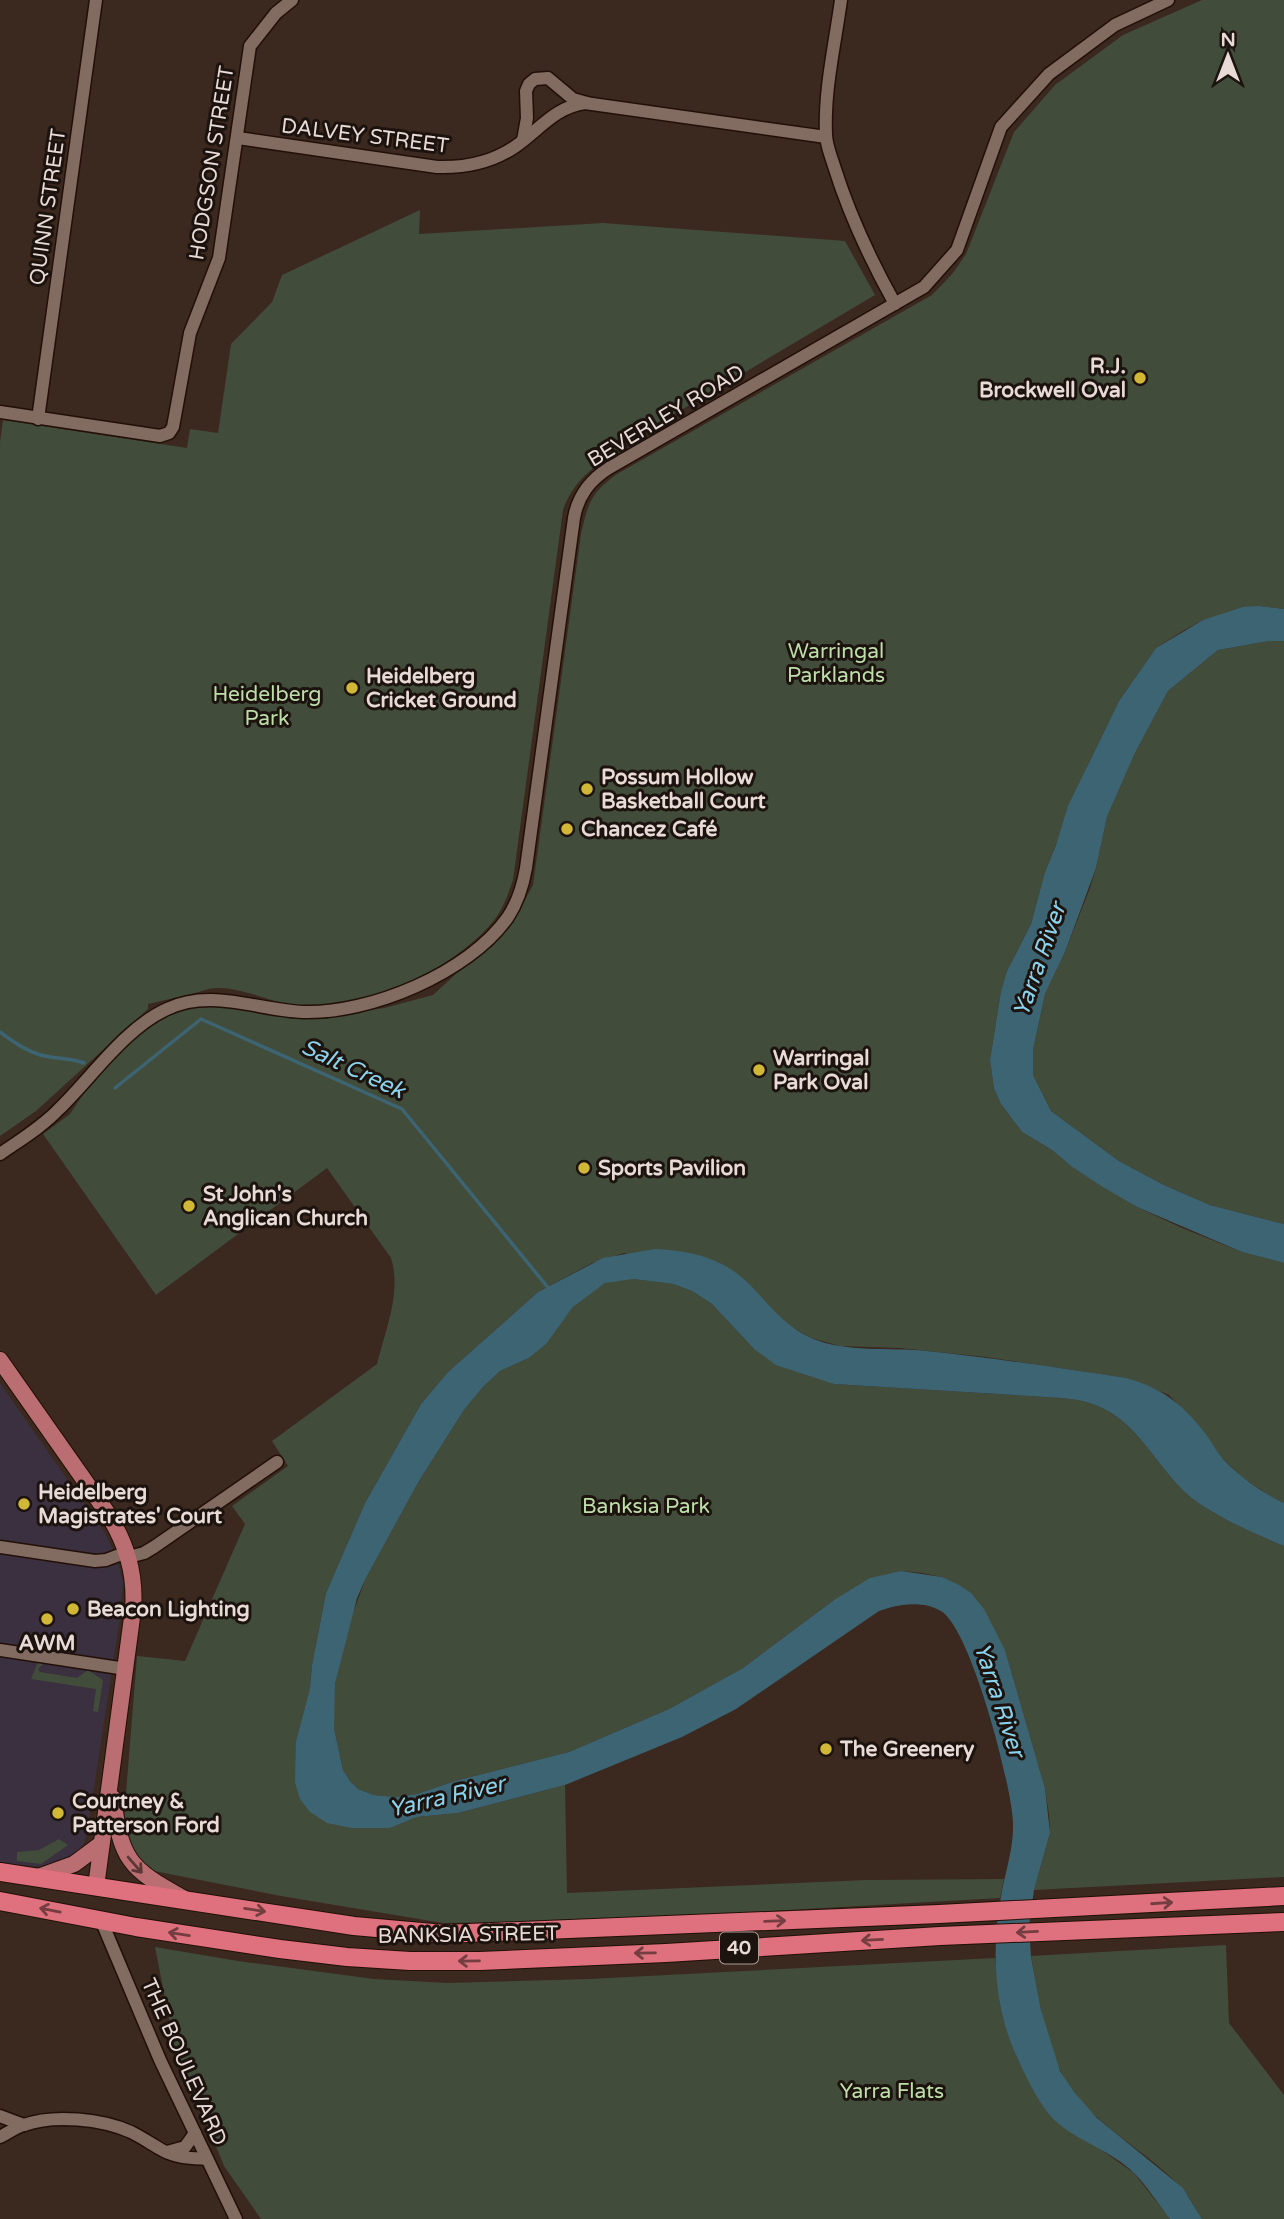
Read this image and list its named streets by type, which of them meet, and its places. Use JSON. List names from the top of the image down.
{
  "streets": {
    "highway": ["BANKSIA STREET", "40"],
    "street": [
      "DALVEY STREET",
      "HODGSON STREET",
      "QUINN STREET",
      "BEVERLEY ROAD",
      "THE BOULEVARD"
    ]
  },
  "crossings": [
    ["DALVEY STREET", "HODGSON STREET"],
    ["HODGSON STREET", "QUINN STREET"],
    ["BANKSIA STREET", "THE BOULEVARD"]
  ],
  "water": ["Yarra River", "Salt Creek"],
  "parks": [
    "Warringal Parklands",
    "Heidelberg Park",
    "Banksia Park",
    "Yarra Flats"
  ],
  "places": [
    "R.J. Brockwell Oval",
    "Heidelberg Cricket Ground",
    "Possum Hollow Basketball Court",
    "Chancez Café",
    "Warringal Park Oval",
    "Sports Pavilion",
    "St John's Anglican Church",
    "Heidelberg Magistrates' Court",
    "Beacon Lighting",
    "AWM",
    "The Greenery",
    "Courtney & Patterson Ford"
  ],
  "north": "top"
}
